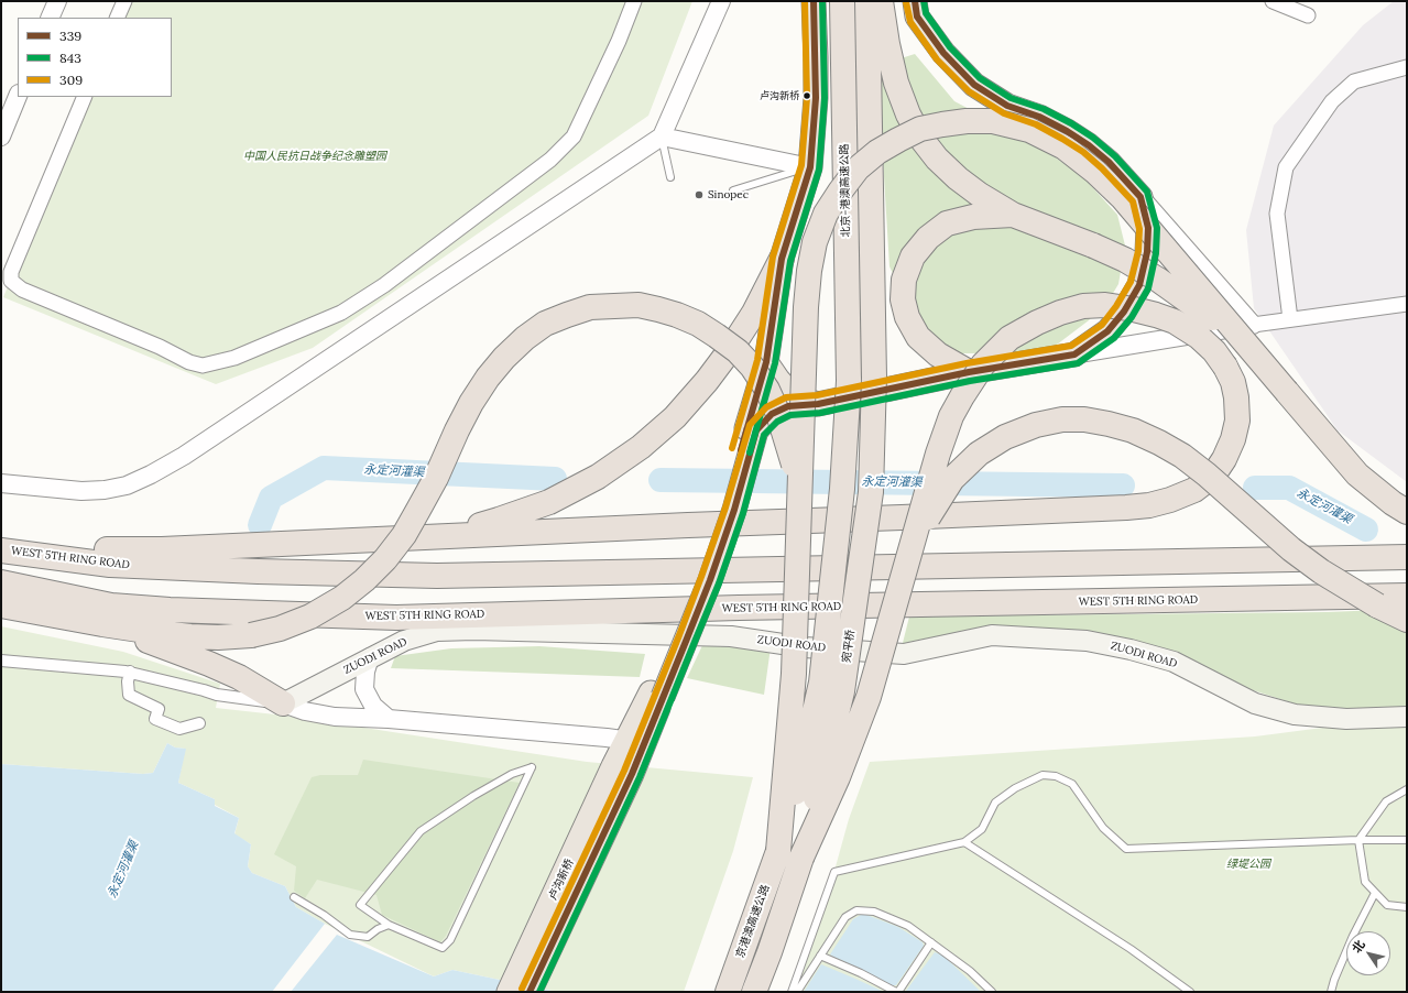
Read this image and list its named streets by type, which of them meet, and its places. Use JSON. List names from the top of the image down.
{
  "streets": {
    "highway": [
      "北京-港澳高速公路",
      "WEST 5TH RING ROAD",
      "宛平桥",
      "卢沟新桥",
      "京港澳高速公路"
    ],
    "main road": ["ZUODI ROAD"]
  },
  "crossings": [
    ["北京-港澳高速公路", "宛平桥"],
    ["宛平桥", "京港澳高速公路"]
  ],
  "water": ["永定河灌渠"],
  "parks": ["中国人民抗日战争纪念雕塑园", "绿堤公园"],
  "places": ["卢沟新桥", "Sinopec"],
  "lines": ["transit line 339", "transit line 843", "transit line 309"],
  "legend": ["339", "843", "309"],
  "north": "top left"
}
